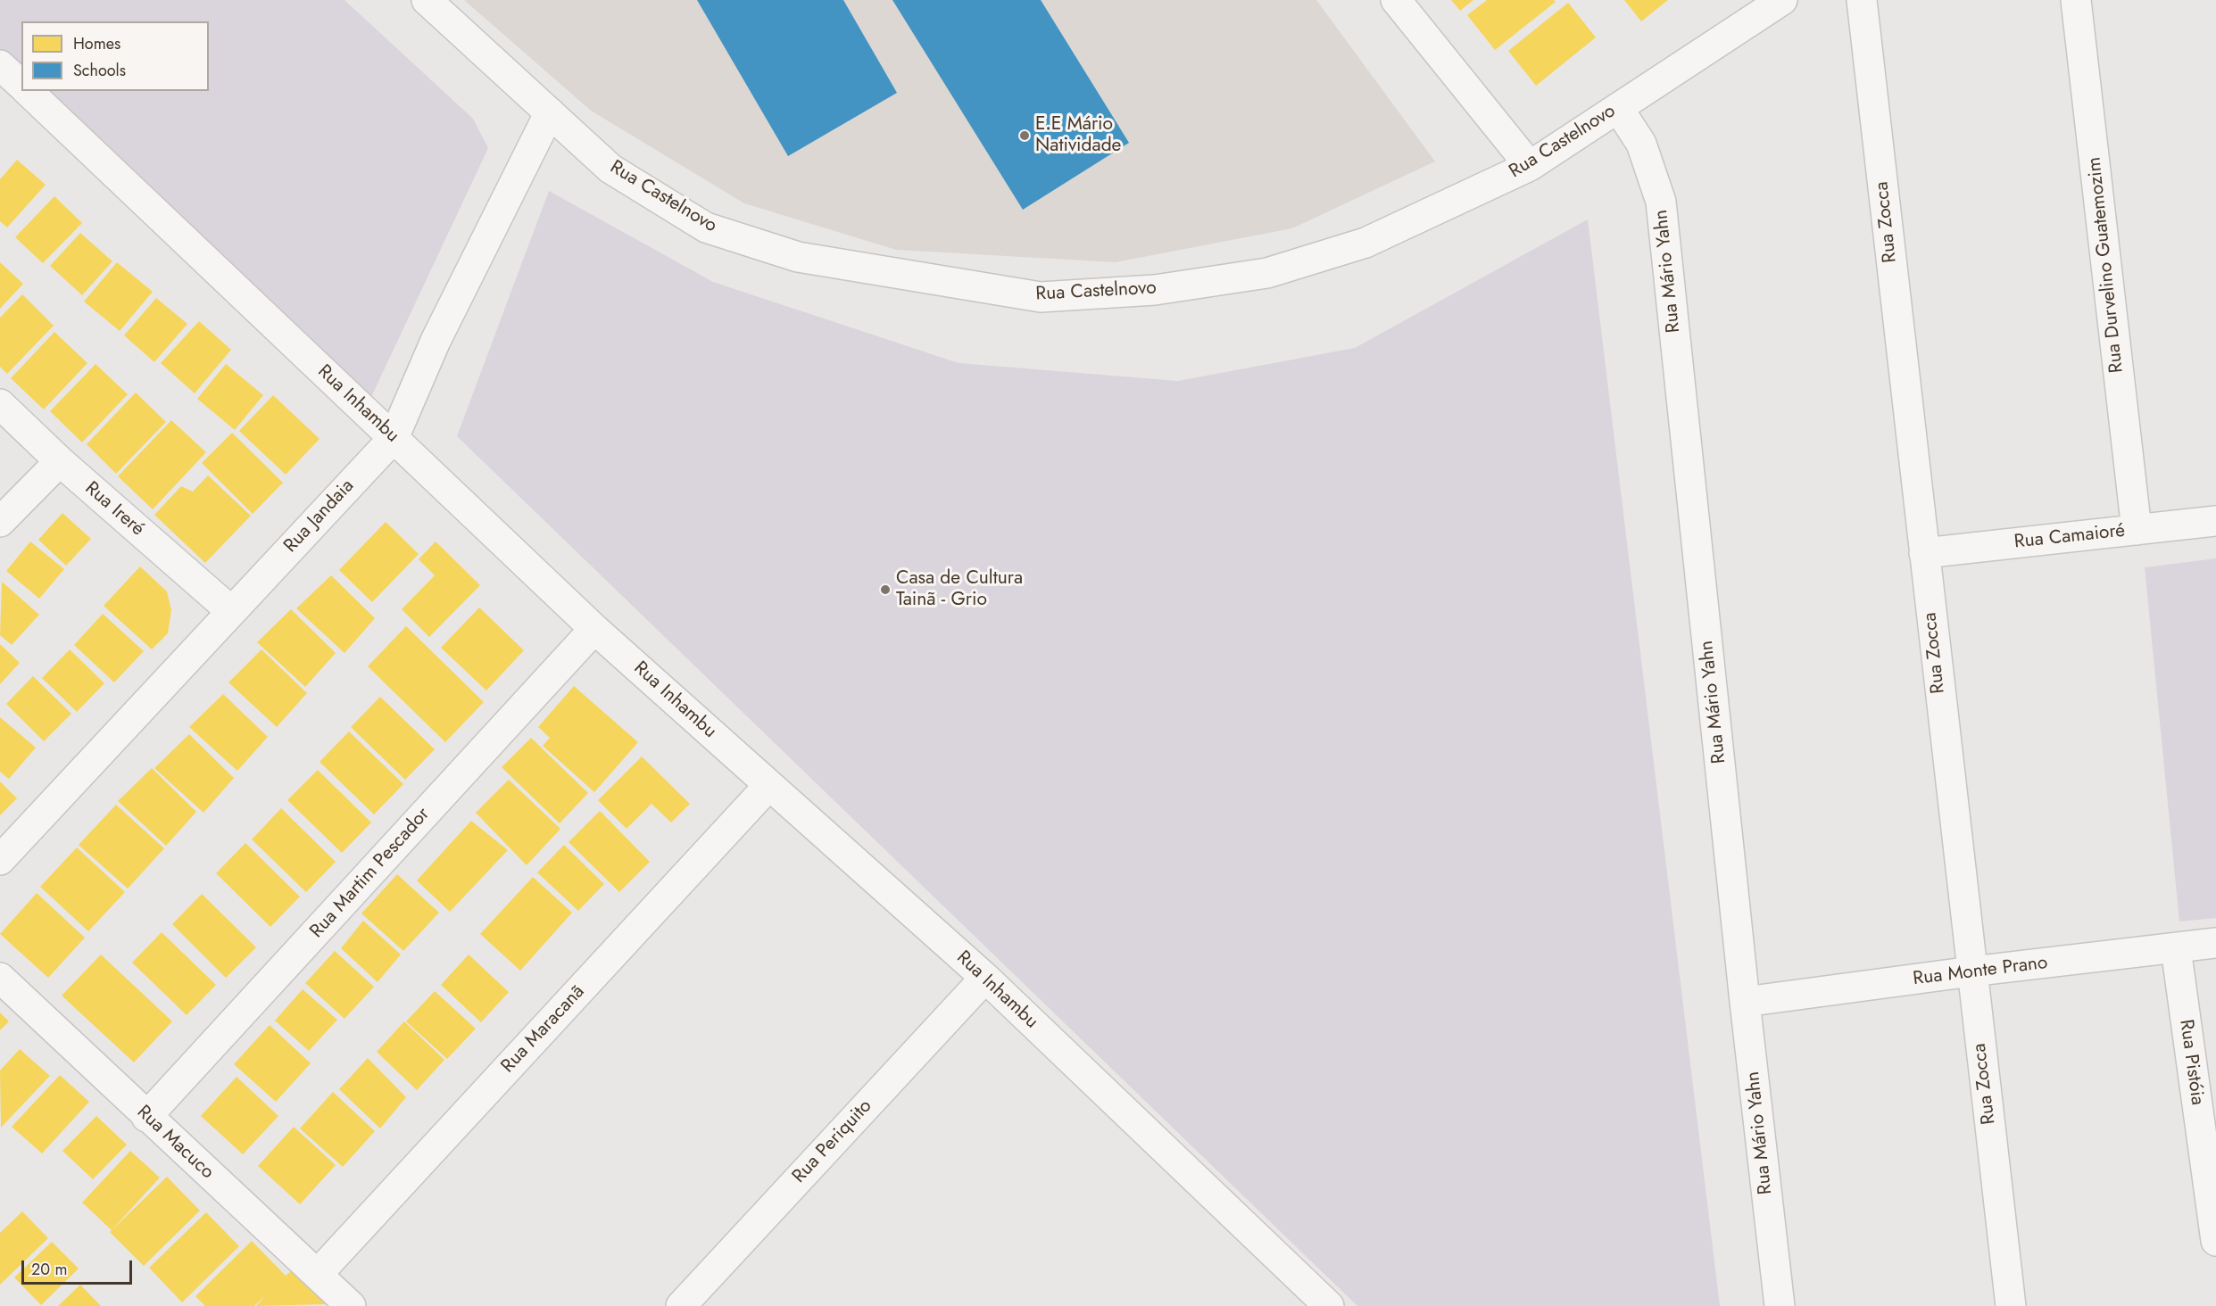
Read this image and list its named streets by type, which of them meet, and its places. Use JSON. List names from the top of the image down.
{
  "streets": {
    "street": [
      "Rua Castelnovo",
      "Rua Zocca",
      "Rua Durvelino Guatemozim",
      "Rua Mário Yahn",
      "Rua Inhambu",
      "Rua Ireré",
      "Rua Jandaia",
      "Rua Camaioré",
      "Rua Martim Pescador",
      "Rua Monte Prano",
      "Rua Maracanã",
      "Rua Pistóia",
      "Rua Periquito",
      "Rua Macuco"
    ]
  },
  "crossings": [
    ["Rua Castelnovo", "Rua Mário Yahn"],
    ["Rua Castelnovo", "Rua Jandaia"],
    ["Rua Zocca", "Rua Camaioré"],
    ["Rua Zocca", "Rua Monte Prano"],
    ["Rua Durvelino Guatemozim", "Rua Camaioré"],
    ["Rua Mário Yahn", "Rua Monte Prano"],
    ["Rua Inhambu", "Rua Jandaia"],
    ["Rua Inhambu", "Rua Martim Pescador"],
    ["Rua Inhambu", "Rua Maracanã"],
    ["Rua Inhambu", "Rua Periquito"],
    ["Rua Ireré", "Rua Jandaia"],
    ["Rua Martim Pescador", "Rua Macuco"],
    ["Rua Monte Prano", "Rua Pistóia"],
    ["Rua Maracanã", "Rua Macuco"]
  ],
  "places": ["E.E Mário Natividade", "Casa de Cultura Tainã - Grio"],
  "legend": ["Homes", "Schools"],
  "scale_bar": "20 m"
}
